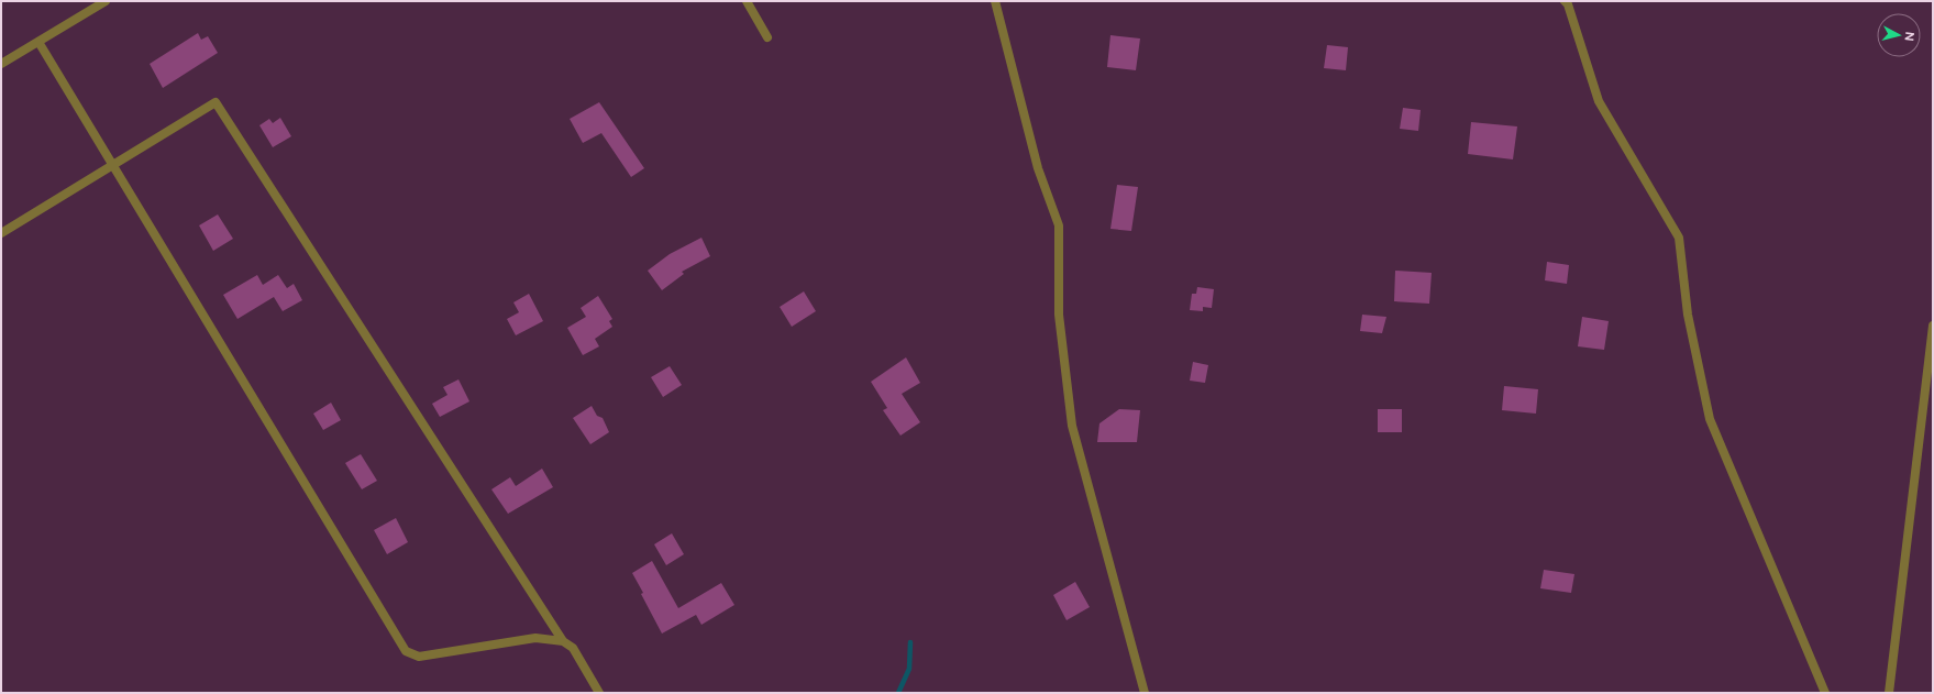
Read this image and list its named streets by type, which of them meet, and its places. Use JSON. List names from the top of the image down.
{
  "north": "right"
}
